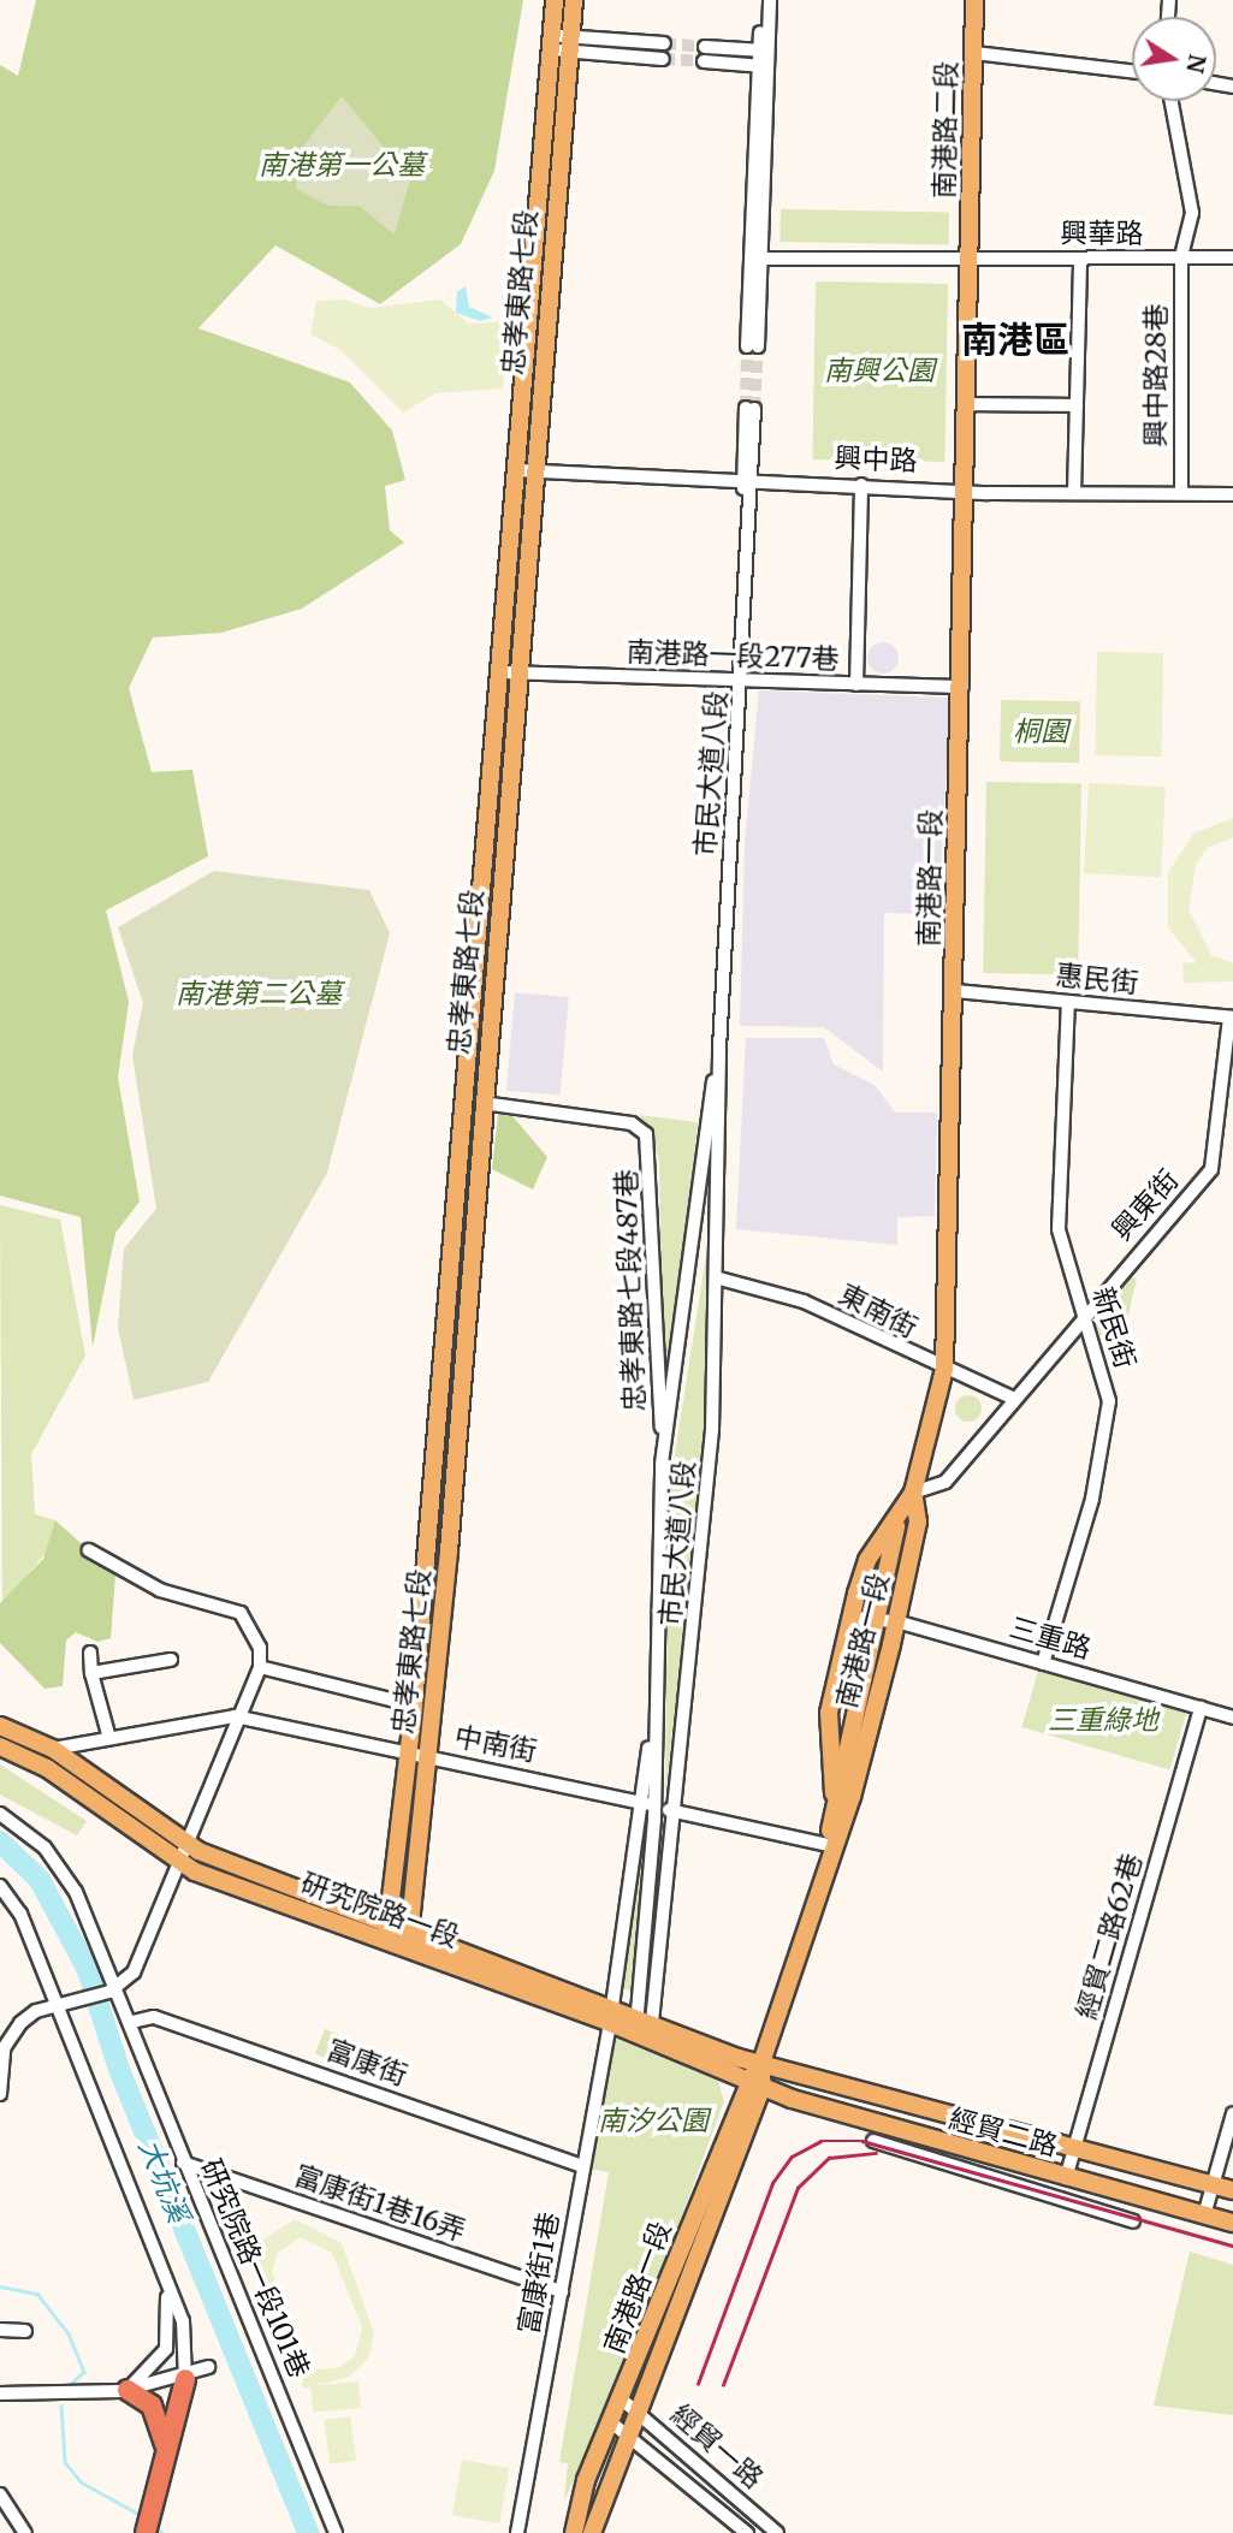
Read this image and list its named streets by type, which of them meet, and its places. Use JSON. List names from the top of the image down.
{
  "streets": {
    "main road": [
      "南港路二段",
      "忠孝東路七段",
      "南港路一段",
      "研究院路一段",
      "經貿二路"
    ],
    "street": [
      "興華路",
      "興中路28巷",
      "興中路",
      "南港路一段277巷",
      "市民大道八段",
      "惠民街",
      "興東街",
      "忠孝東路七段487巷",
      "東南街",
      "新民街",
      "三重路",
      "中南街",
      "經貿二路62巷",
      "富康街",
      "富康街1巷16弄",
      "研究院路一段101巷",
      "富康街1巷",
      "經貿一路"
    ]
  },
  "crossings": [
    ["南港路二段", "興華路"],
    ["南港路二段", "南港路一段"],
    ["興華路", "興中路28巷"],
    ["興華路", "南港路一段"],
    ["忠孝東路七段", "興中路"],
    ["忠孝東路七段", "南港路一段277巷"],
    ["忠孝東路七段", "忠孝東路七段487巷"],
    ["忠孝東路七段", "中南街"],
    ["忠孝東路七段", "研究院路一段"],
    ["興中路28巷", "興中路"],
    ["興中路", "市民大道八段"],
    ["興中路", "南港路一段"],
    ["南港路一段277巷", "市民大道八段"],
    ["南港路一段277巷", "南港路一段"],
    ["市民大道八段", "忠孝東路七段487巷"],
    ["市民大道八段", "東南街"],
    ["市民大道八段", "中南街"],
    ["市民大道八段", "研究院路一段"],
    ["市民大道八段", "富康街1巷"],
    ["南港路一段", "惠民街"],
    ["南港路一段", "興東街"],
    ["南港路一段", "東南街"],
    ["南港路一段", "三重路"],
    ["南港路一段", "中南街"],
    ["南港路一段", "研究院路一段"],
    ["南港路一段", "經貿二路"],
    ["南港路一段", "經貿一路"],
    ["惠民街", "興東街"],
    ["惠民街", "新民街"],
    ["興東街", "東南街"],
    ["興東街", "新民街"],
    ["新民街", "三重路"],
    ["三重路", "經貿二路62巷"],
    ["中南街", "研究院路一段"],
    ["中南街", "富康街1巷"],
    ["研究院路一段", "經貿二路"],
    ["研究院路一段", "富康街1巷"],
    ["經貿二路62巷", "經貿二路"],
    ["富康街", "研究院路一段101巷"],
    ["富康街", "富康街1巷"],
    ["富康街1巷16弄", "研究院路一段101巷"],
    ["富康街1巷16弄", "富康街1巷"]
  ],
  "districts": ["南港區"],
  "water": ["大坑溪"],
  "parks": [
    "南港第一公墓",
    "南興公園",
    "桐園",
    "南港第二公墓",
    "三重綠地",
    "南汐公園"
  ],
  "north": "right"
}
